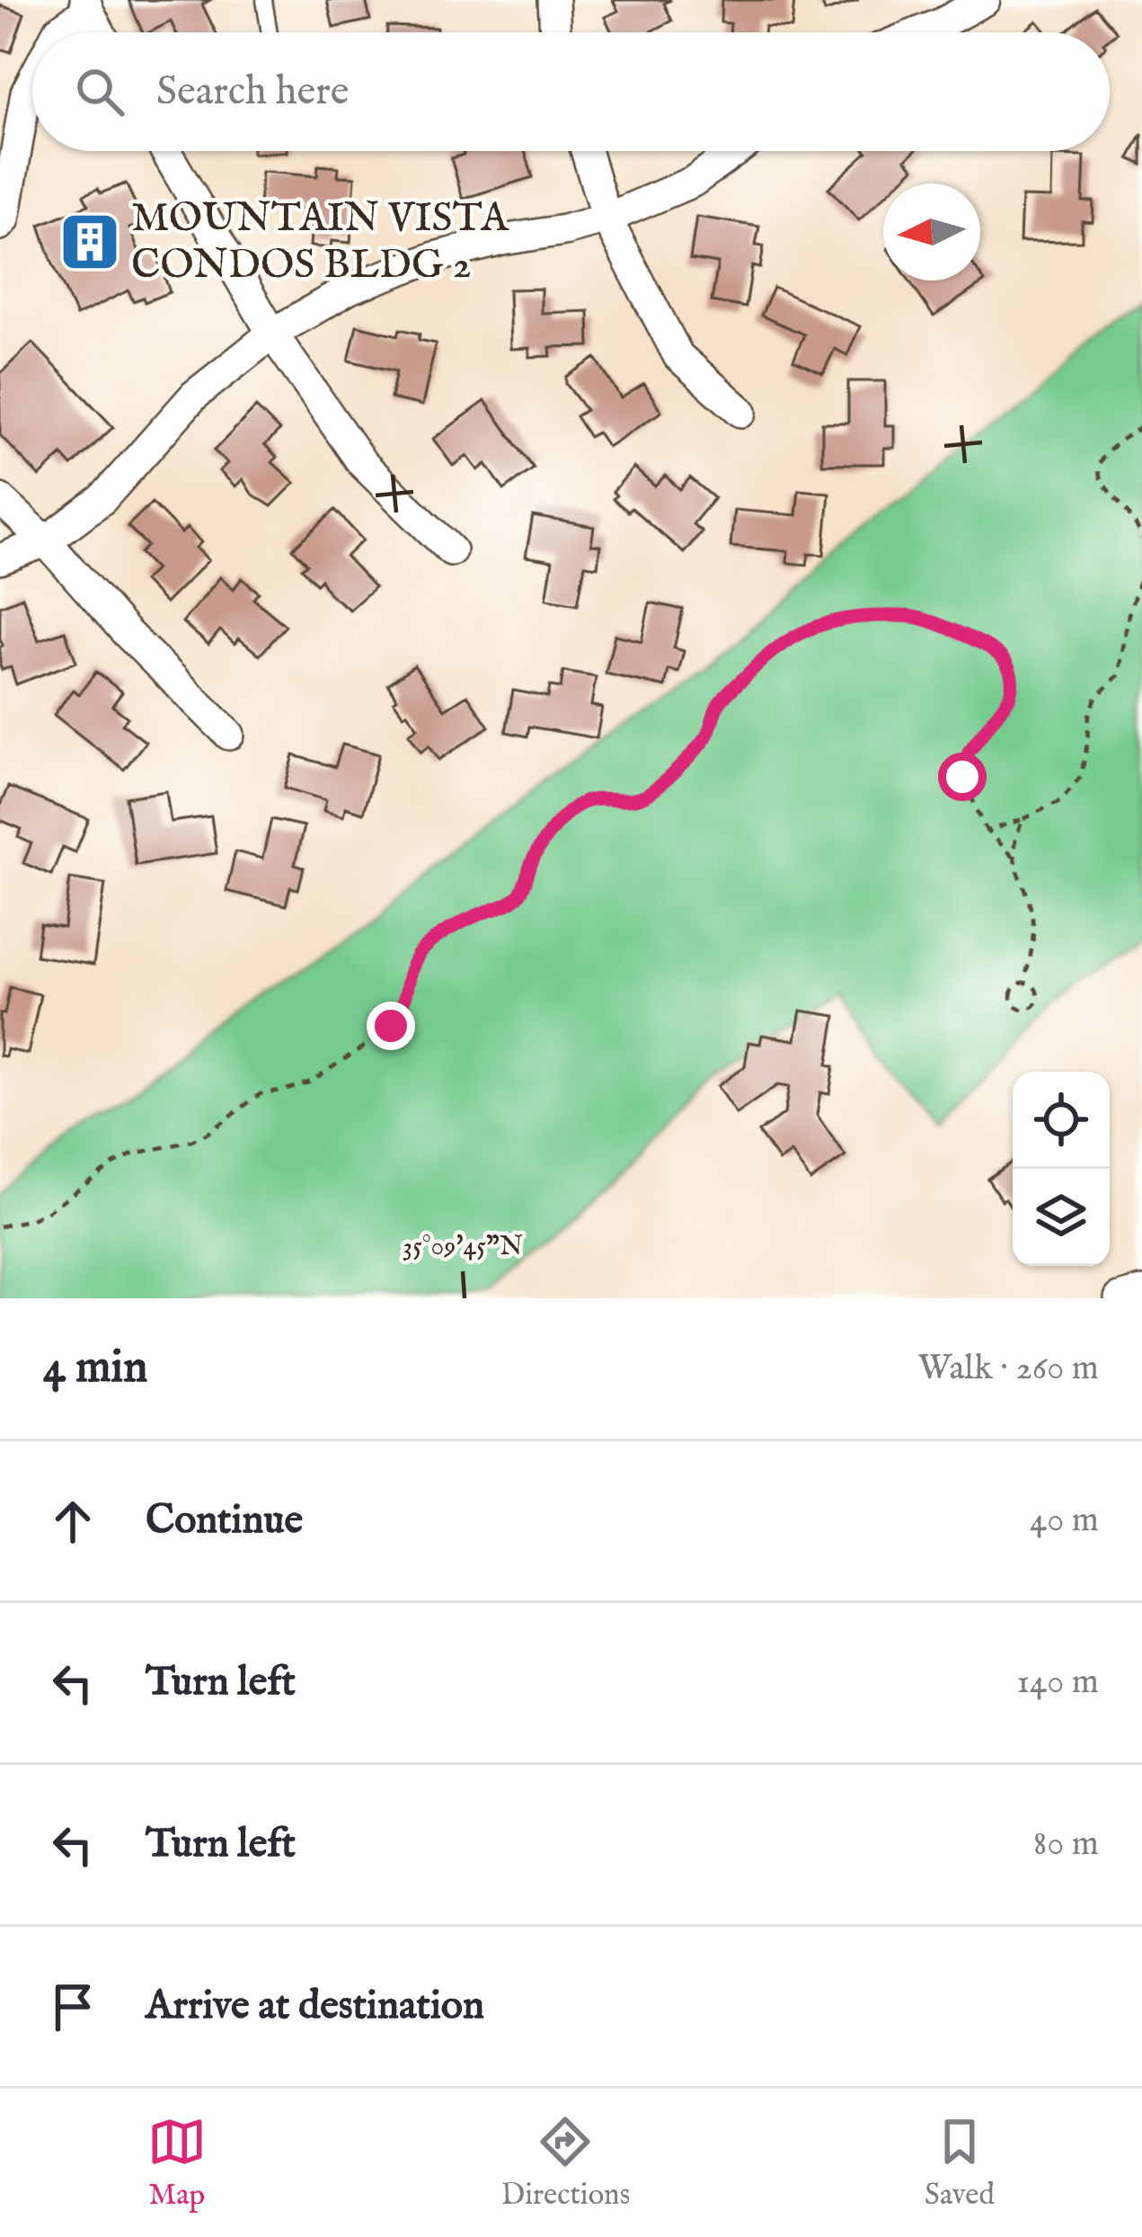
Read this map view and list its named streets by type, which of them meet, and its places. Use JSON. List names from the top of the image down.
{
  "places": {
    "building": ["MOUNTAIN VISTA CONDOS BLDG 2"]
  },
  "north": "left",
  "page": {
    "search": "Search here",
    "heading": ["4 min", "Walk · 260 m"],
    "list": [
      ["Continue", "40 m"],
      ["Turn left", "140 m"],
      ["Turn left", "80 m"],
      "Arrive at destination"
    ],
    "nav": ["Map", "Directions", "Saved"]
  },
  "coordinates": ["35°09'45\"N"]
}
